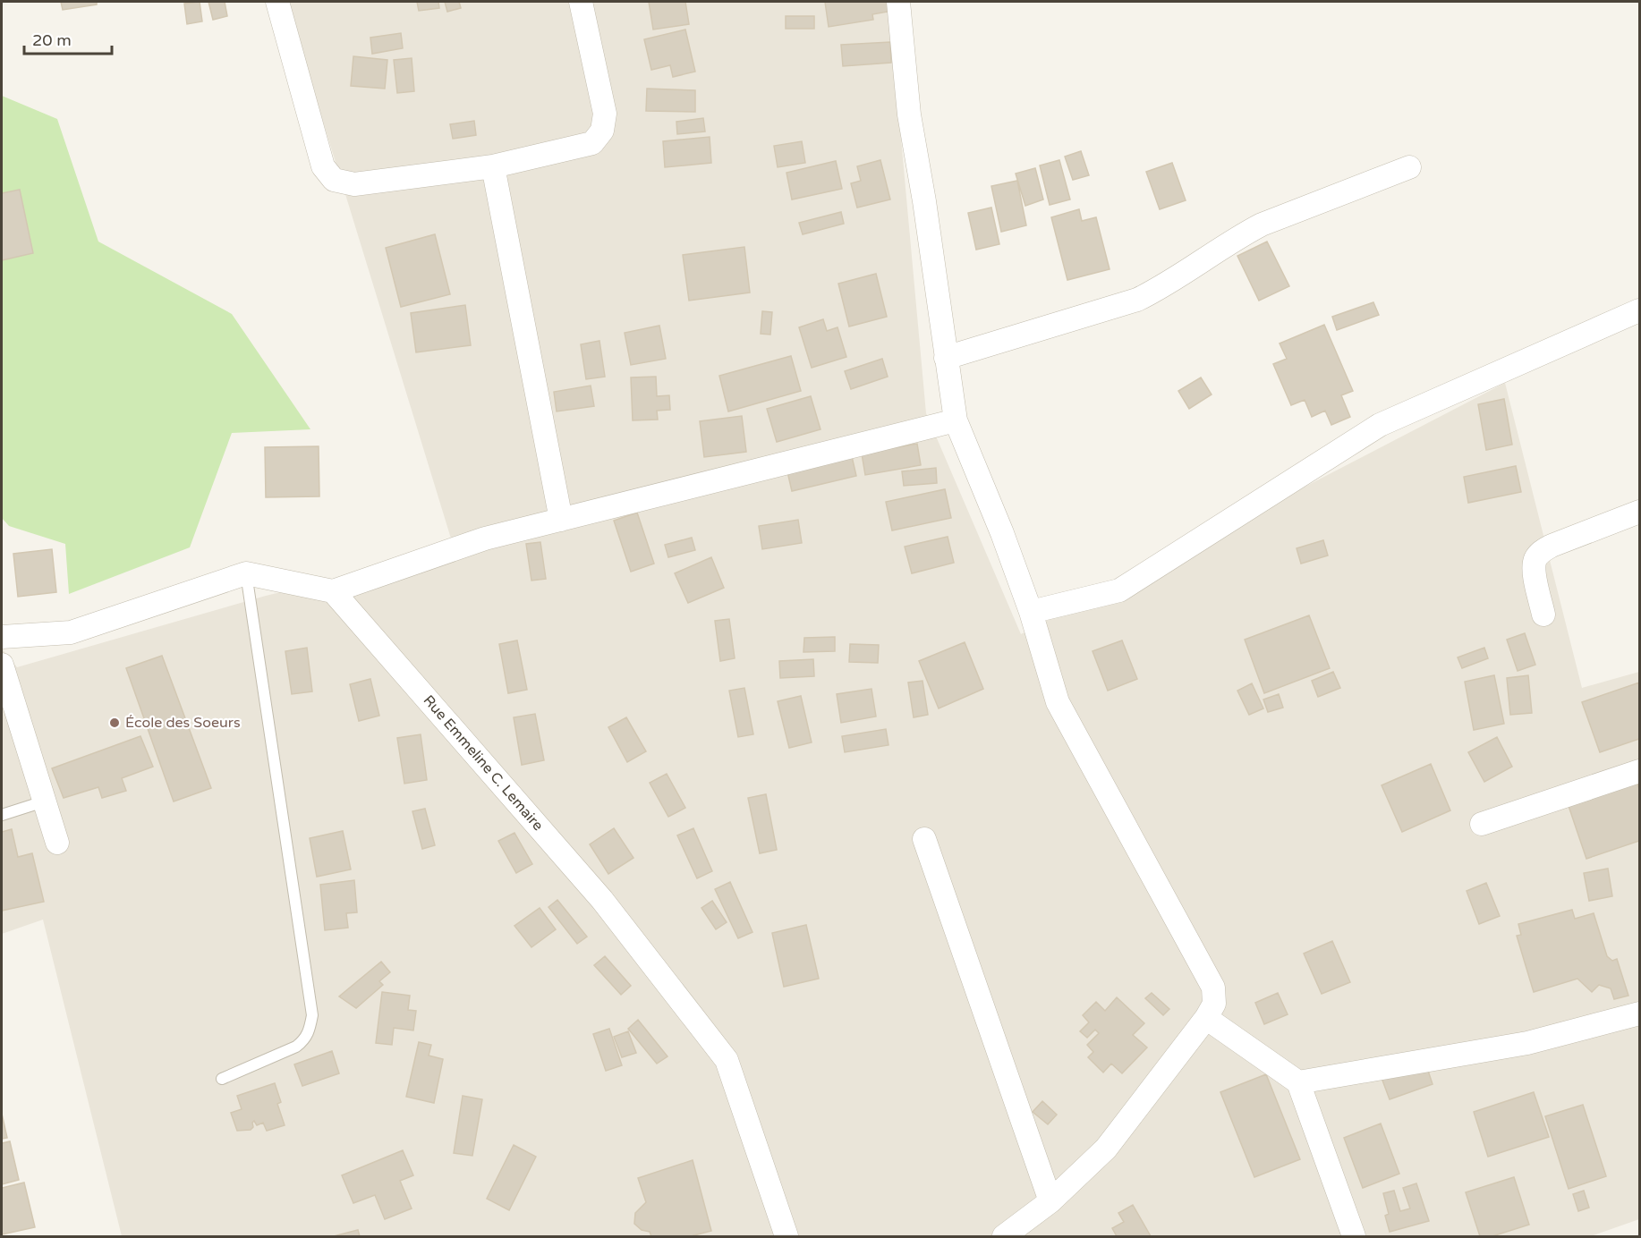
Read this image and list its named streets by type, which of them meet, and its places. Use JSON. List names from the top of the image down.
{
  "streets": {
    "street": ["Rue Emmeline C. Lemaire"]
  },
  "places": ["École des Soeurs"],
  "scale_bar": "20 m"
}
